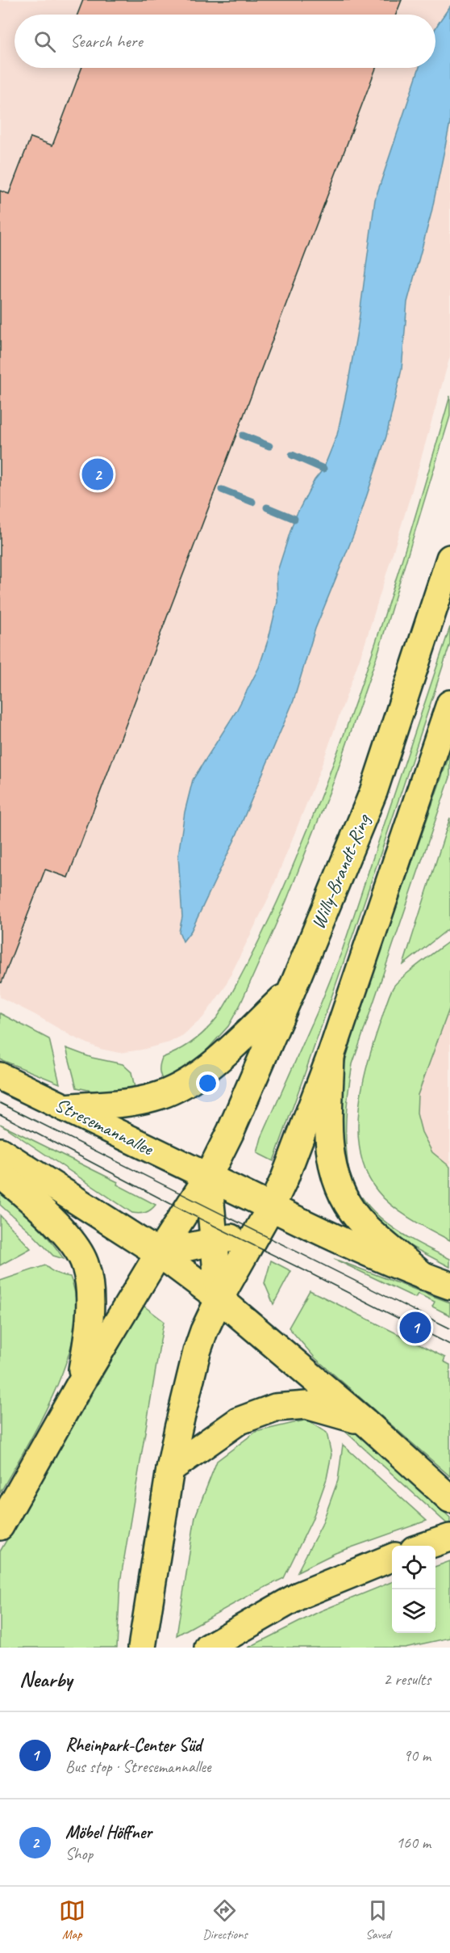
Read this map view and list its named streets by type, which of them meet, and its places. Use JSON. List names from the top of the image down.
{
  "streets": {
    "main road": ["Willy-Brandt-Ring", "Stresemannallee"]
  },
  "crossings": [
    ["Willy-Brandt-Ring", "Stresemannallee"]
  ],
  "page": {
    "search": "Search here",
    "pins": ["2", "1"],
    "heading": ["Nearby", "2 results"],
    "list": [
      {
        "mark": "1",
        "name": "Rheinpark-Center Süd",
        "note": "Bus stop · Stresemannallee",
        "value": "90 m"
      },
      {
        "mark": "2",
        "name": "Möbel Höffner",
        "note": "Shop",
        "value": "160 m"
      }
    ],
    "nav": ["Map", "Directions", "Saved"]
  }
}
